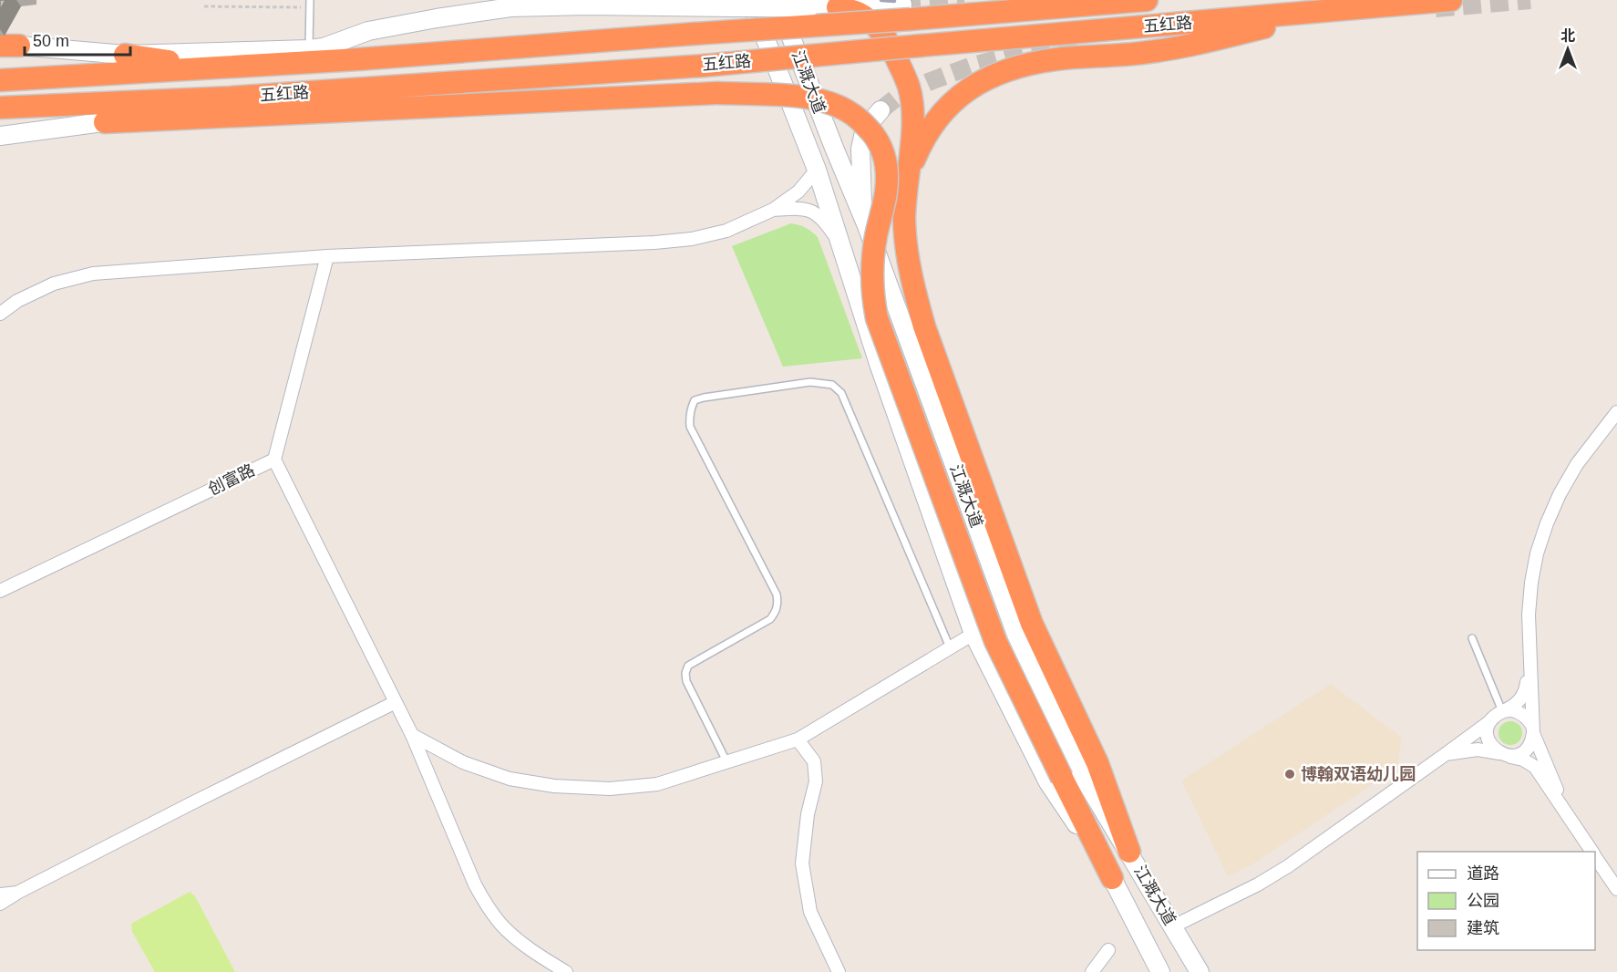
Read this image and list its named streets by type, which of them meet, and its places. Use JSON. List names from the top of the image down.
{
  "streets": {
    "highway": ["五红路"],
    "main road": ["江溉大道"],
    "street": ["创富路"]
  },
  "places": ["博翰双语幼儿园"],
  "legend": ["道路", "公园", "建筑"],
  "scale_bar": "50 m",
  "north": "top"
}
